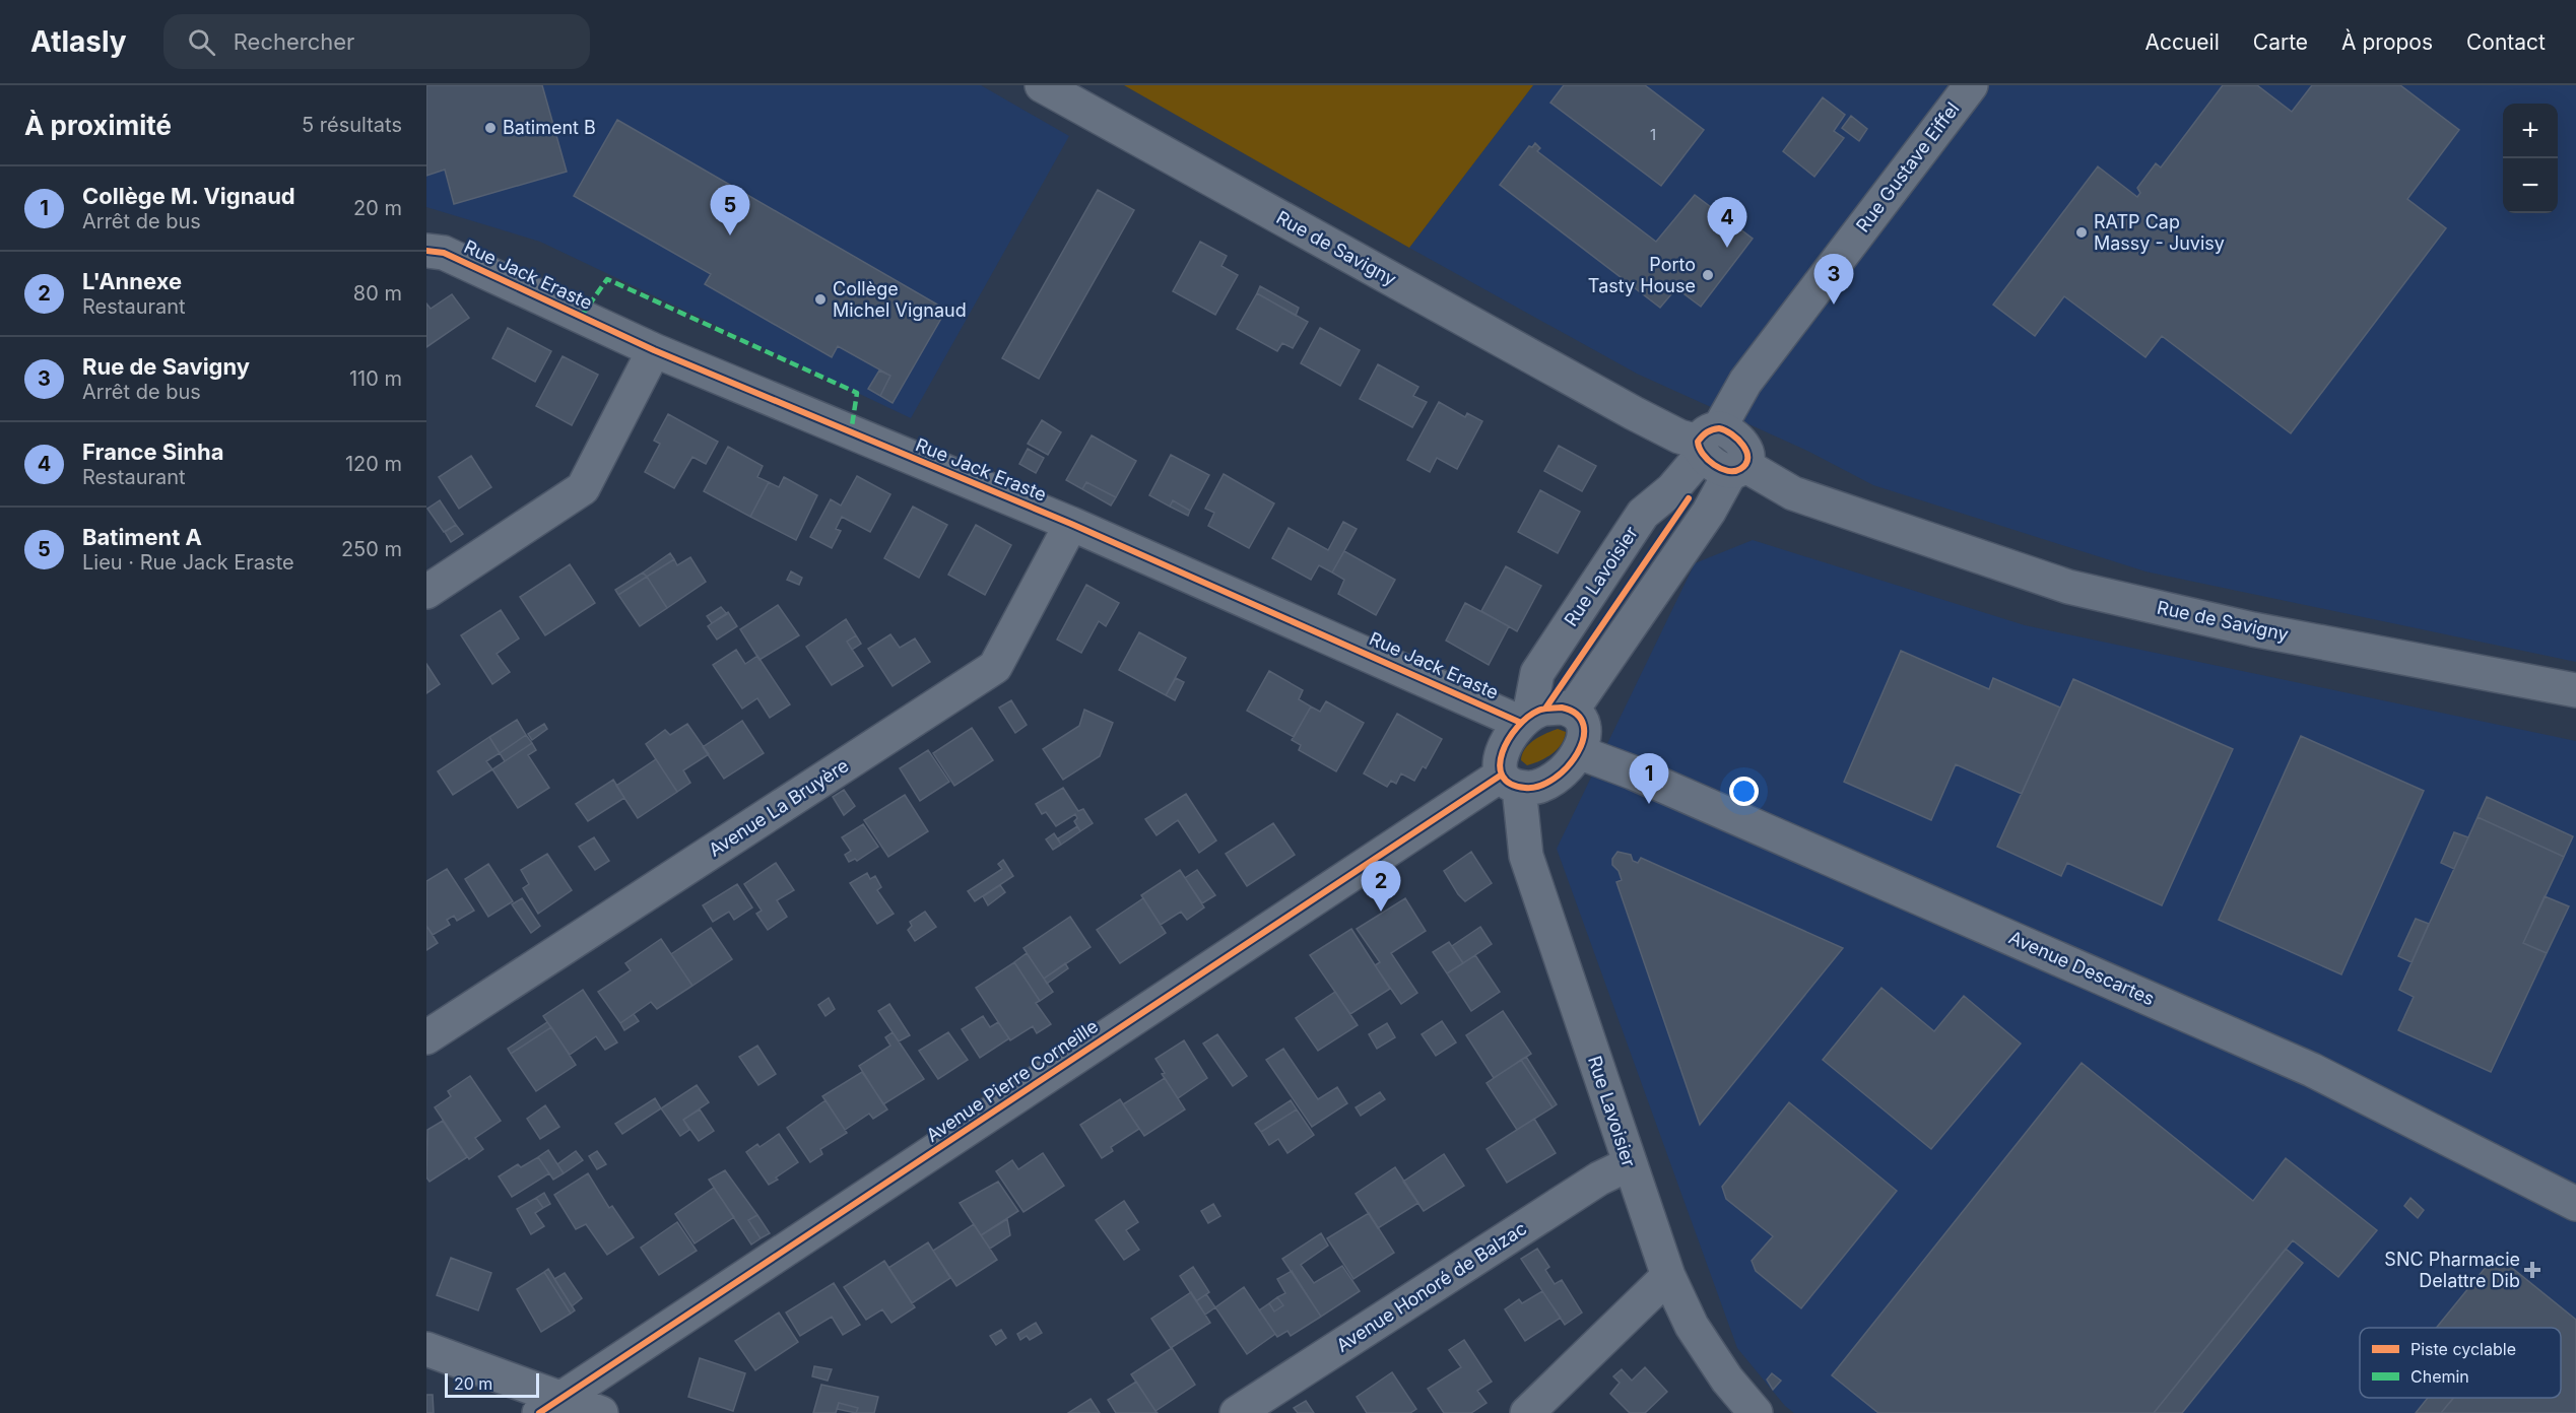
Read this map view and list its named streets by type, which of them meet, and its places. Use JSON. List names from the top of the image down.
{
  "streets": {
    "street": [
      "Rue Gustave Eiffel",
      "Rue de Savigny",
      "Rue Jack Eraste",
      "Rue Lavoisier",
      "Avenue La Bruyère",
      "Avenue Descartes",
      "Avenue Pierre Corneille",
      "Avenue Honoré de Balzac"
    ]
  },
  "crossings": [
    ["Rue Gustave Eiffel", "Rue de Savigny"],
    ["Rue Gustave Eiffel", "Rue Lavoisier"],
    ["Rue de Savigny", "Rue Lavoisier"],
    ["Rue Jack Eraste", "Rue Lavoisier"],
    ["Rue Jack Eraste", "Avenue La Bruyère"],
    ["Rue Jack Eraste", "Avenue Descartes"],
    ["Rue Jack Eraste", "Avenue Pierre Corneille"],
    ["Rue Lavoisier", "Avenue Descartes"],
    ["Rue Lavoisier", "Avenue Pierre Corneille"],
    ["Rue Lavoisier", "Avenue Honoré de Balzac"],
    ["Avenue Descartes", "Avenue Pierre Corneille"]
  ],
  "places": {
    "other": [
      "Batiment B",
      "RATP Cap Massy - Juvisy",
      "Porto Tasty House",
      "Collège Michel Vignaud"
    ],
    "health": ["SNC Pharmacie Delattre Dib"]
  },
  "house_numbers": ["1"],
  "legend": ["Piste cyclable", "Chemin"],
  "scale_bar": "20 m",
  "page": {
    "header": "Atlasly",
    "search": "Rechercher",
    "nav": [
      "Accueil",
      "Carte",
      "À propos",
      "Contact"
    ],
    "heading": ["À proximité", "5 résultats"],
    "map_buttons": ["+", "−"],
    "list": [
      {
        "mark": "1",
        "name": "Collège M. Vignaud",
        "note": "Arrêt de bus",
        "value": "20 m"
      },
      {
        "mark": "2",
        "name": "L'Annexe",
        "note": "Restaurant",
        "value": "80 m"
      },
      {
        "mark": "3",
        "name": "Rue de Savigny",
        "note": "Arrêt de bus",
        "value": "110 m"
      },
      {
        "mark": "4",
        "name": "France Sinha",
        "note": "Restaurant",
        "value": "120 m"
      },
      {
        "mark": "5",
        "name": "Batiment A",
        "note": "Lieu · Rue Jack Eraste",
        "value": "250 m"
      }
    ],
    "pins": [
      "5",
      "4",
      "3",
      "1",
      "2"
    ],
    "scale": "20 m"
  }
}
